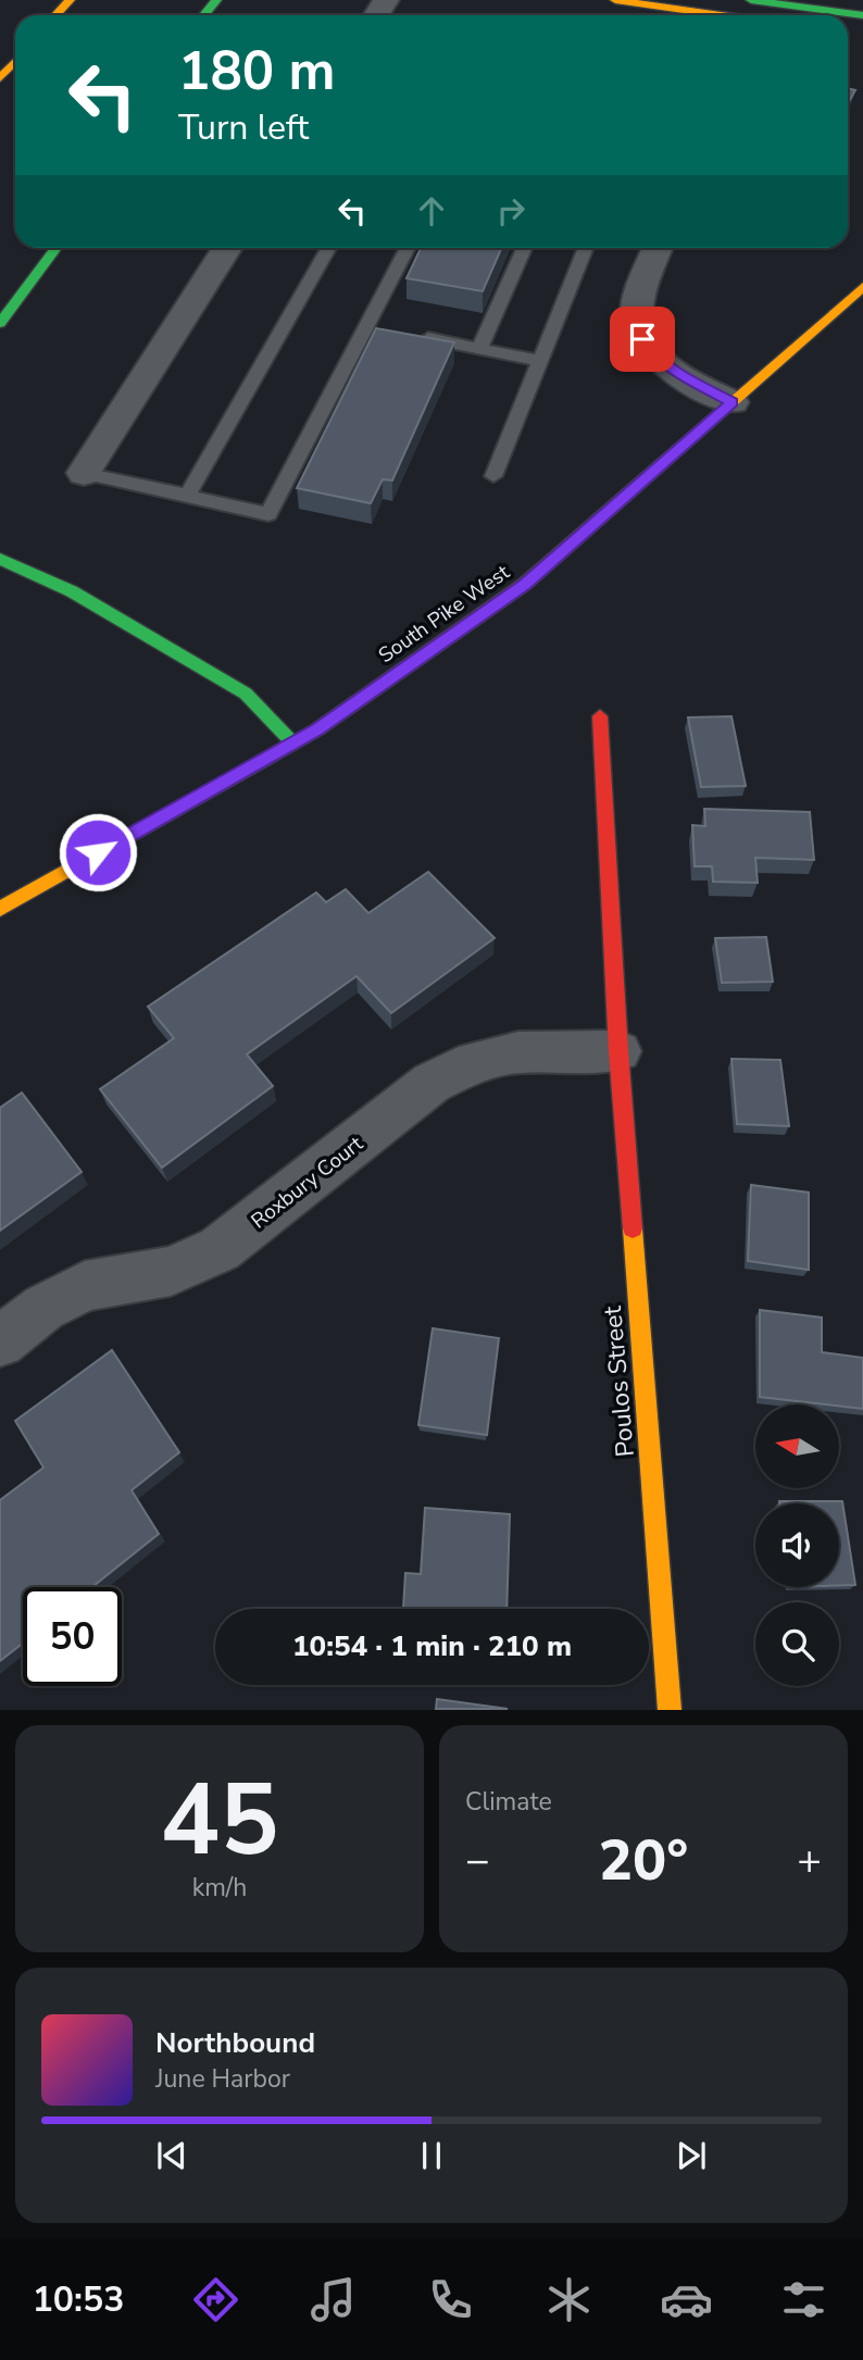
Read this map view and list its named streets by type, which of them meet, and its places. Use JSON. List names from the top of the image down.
{
  "streets": {
    "main road": ["South Pike West", "Poulos Street"],
    "street": ["Roxbury Court"]
  },
  "crossings": [
    ["Roxbury Court", "Poulos Street"]
  ],
  "north": "left",
  "page": {
    "turn": ["180 m", "Turn left"],
    "limit": "50",
    "trip": "10:54 · 1 min · 210 m",
    "tile": [
      ["45", "km/h"],
      "Climate"
    ],
    "heat": ["−", "20°", "+"],
    "song": ["Northbound", "June Harbor"],
    "tabs": "10:53"
  }
}
